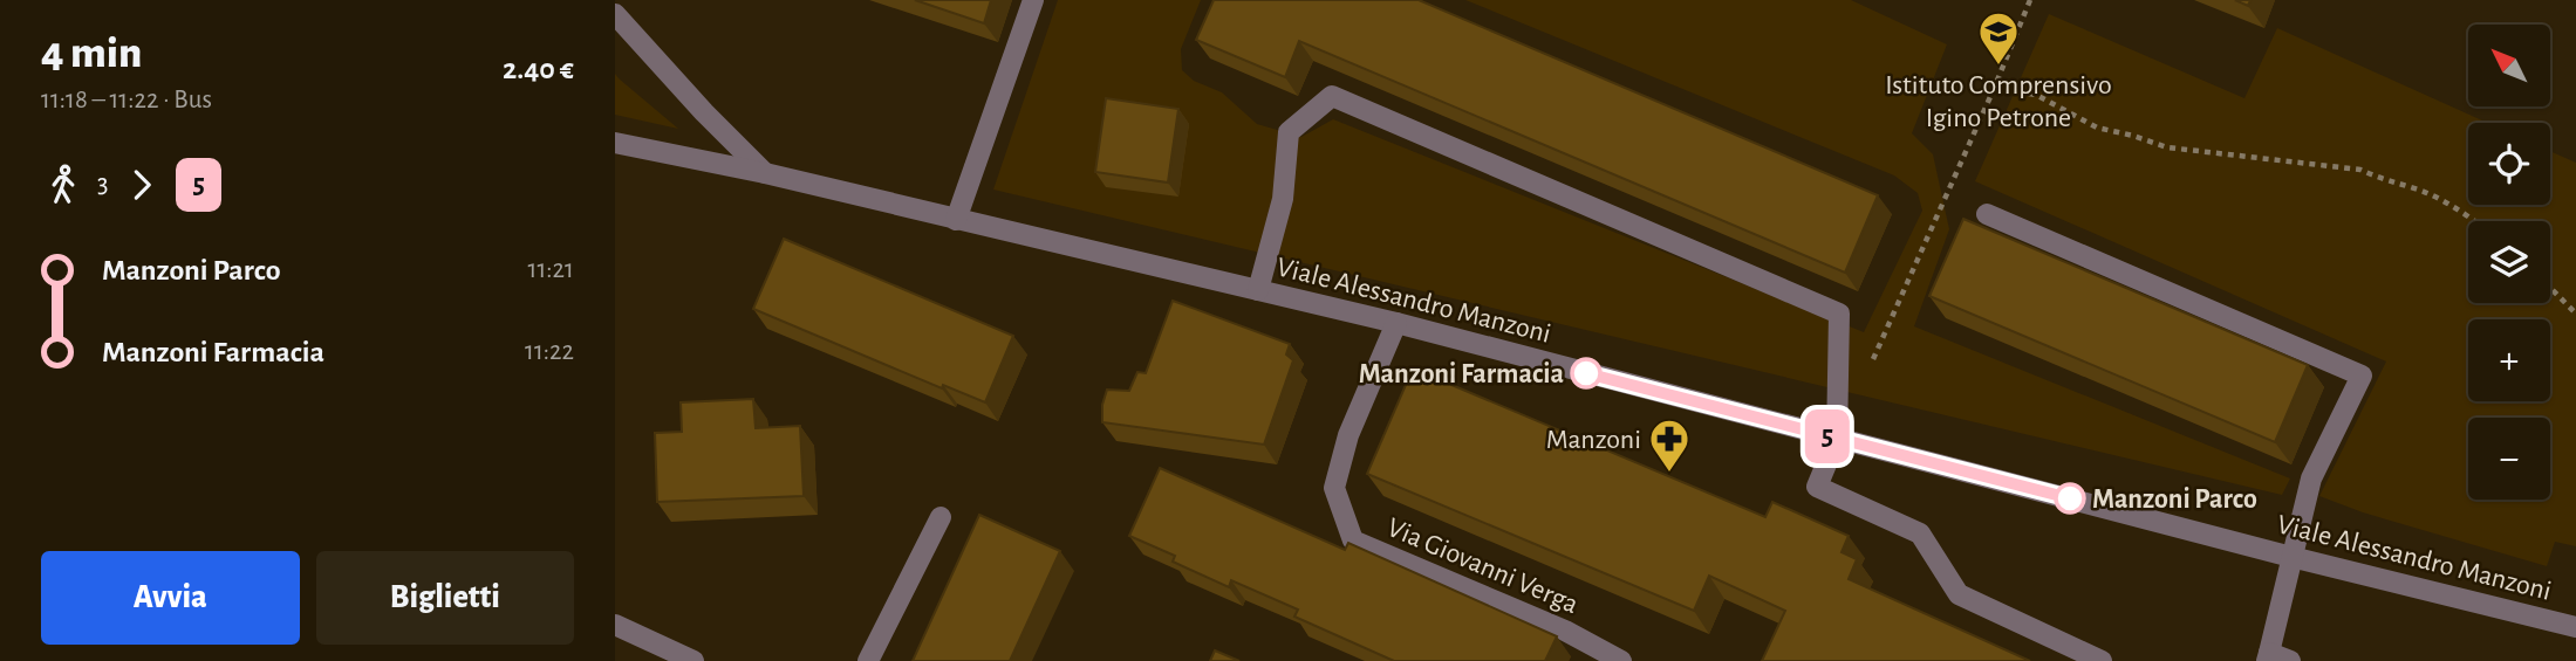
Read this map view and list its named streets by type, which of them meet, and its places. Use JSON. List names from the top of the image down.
{
  "streets": {
    "street": ["Viale Alessandro Manzoni", "Via Giovanni Verga"]
  },
  "crossings": [
    ["Viale Alessandro Manzoni", "Via Giovanni Verga"]
  ],
  "places": {
    "school or university": ["Istituto Comprensivo Igino Petrone"],
    "other": ["Manzoni Farmacia", "Manzoni Parco"],
    "pharmacy": ["Manzoni"]
  },
  "lines": ["bus line 5"],
  "north": "top left",
  "page": {
    "heading": ["4 min", "11:18 – 11:22 · Bus", "2.40 €"],
    "on_map": "5",
    "map_buttons": ["+", "−"],
    "legs": ["3", "5"],
    "list": [
      {
        "name": "Manzoni Parco",
        "value": "11:21"
      },
      {
        "name": "Manzoni Farmacia",
        "value": "11:22"
      }
    ],
    "buttons": ["Avvia", "Biglietti"]
  }
}
